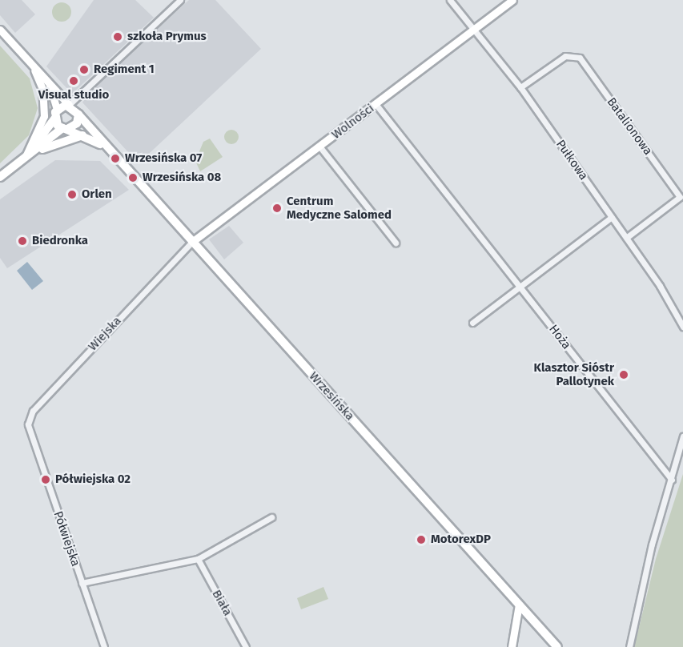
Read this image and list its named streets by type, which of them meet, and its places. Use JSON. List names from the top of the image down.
{
  "streets": {
    "main road": ["Wrzesińska"],
    "street": [
      "Wolności",
      "Batalionowa",
      "Pułkowa",
      "Wiejska",
      "Hoża",
      "Półwiejska",
      "Biała"
    ]
  },
  "crossings": [
    ["Wolności", "Pułkowa"],
    ["Wolności", "Wiejska"],
    ["Wolności", "Hoża"],
    ["Wolności", "Wrzesińska"],
    ["Batalionowa", "Pułkowa"],
    ["Wiejska", "Wrzesińska"],
    ["Wiejska", "Półwiejska"]
  ],
  "places": [
    "szkoła Prymus",
    "Regiment 1",
    "Visual studio",
    "Wrzesińska 07",
    "Wrzesińska 08",
    "Orlen",
    "Centrum Medyczne Salomed",
    "Biedronka",
    "Klasztor Sióstr Pallotynek",
    "Półwiejska 02",
    "MotorexDP"
  ]
}
